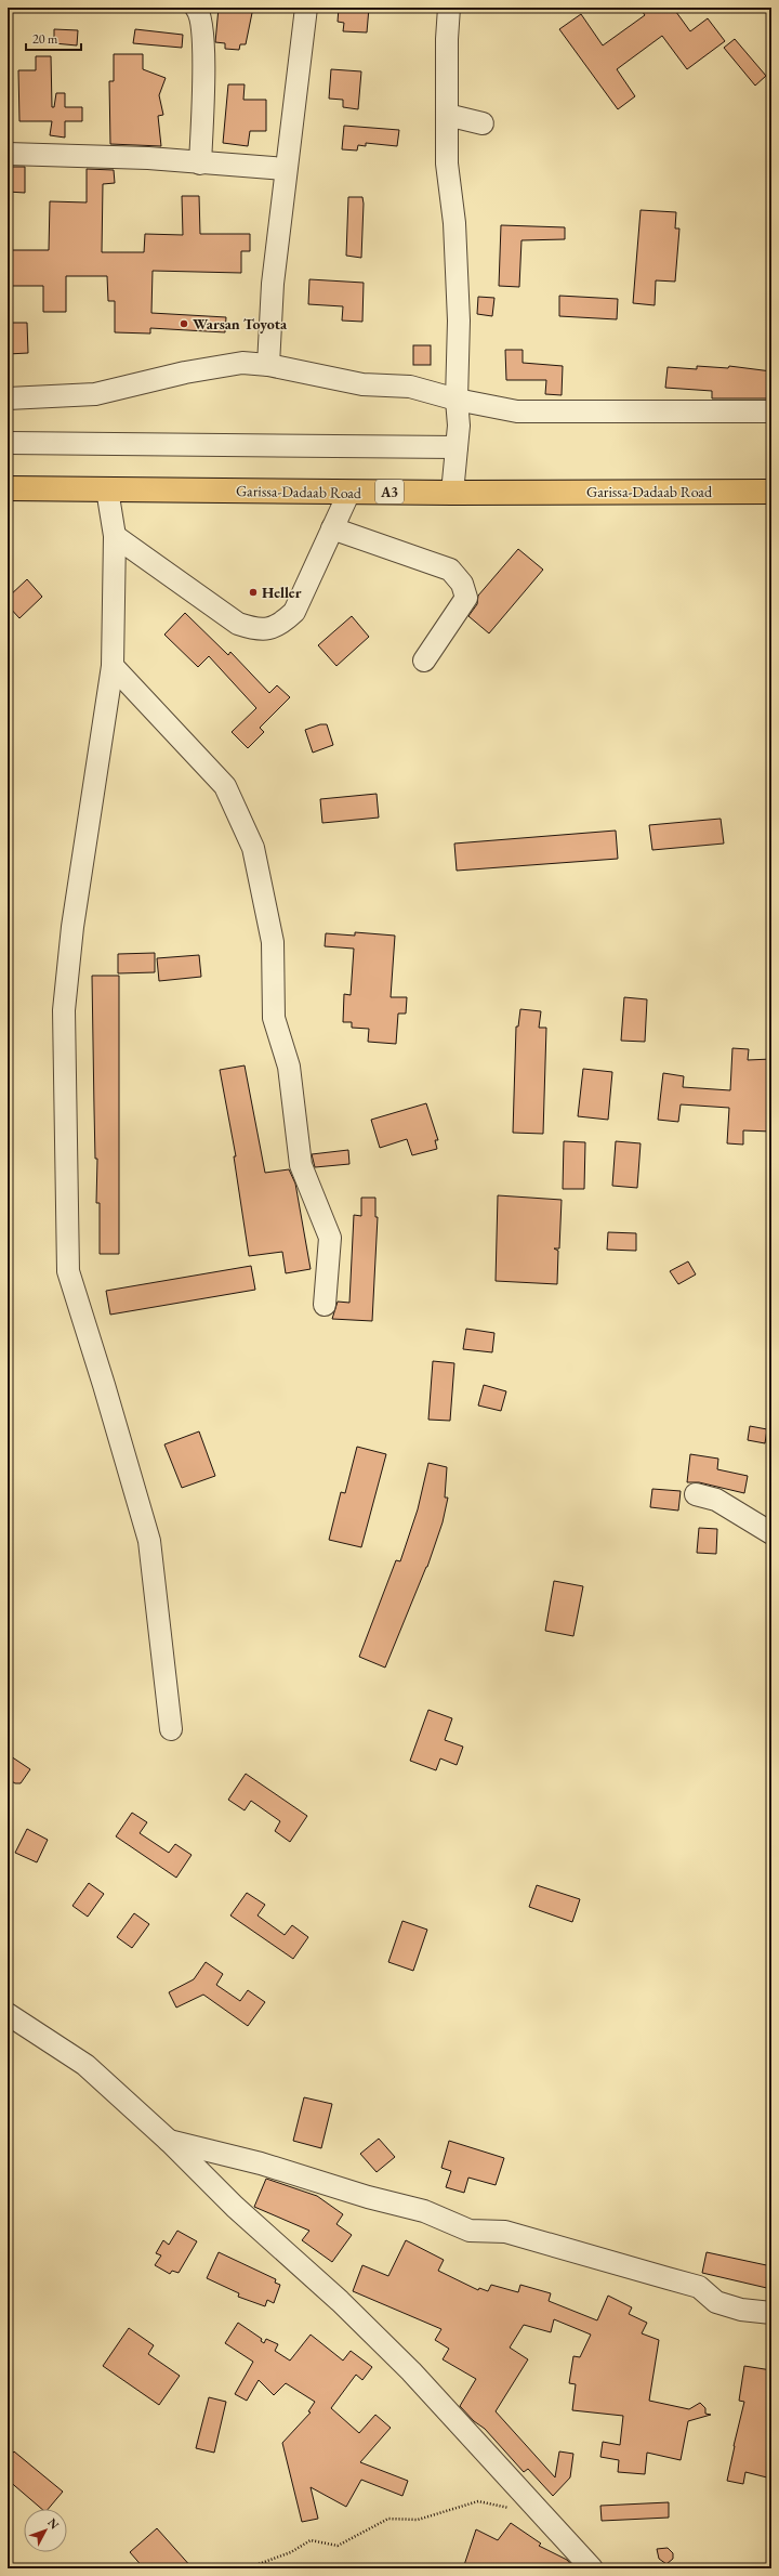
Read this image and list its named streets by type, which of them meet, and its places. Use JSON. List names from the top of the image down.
{
  "streets": {
    "highway": ["Garissa-Dadaab Road", "A3"]
  },
  "places": ["Warsan Toyota", "Heller"],
  "scale_bar": "20 m",
  "north": "top right"
}
